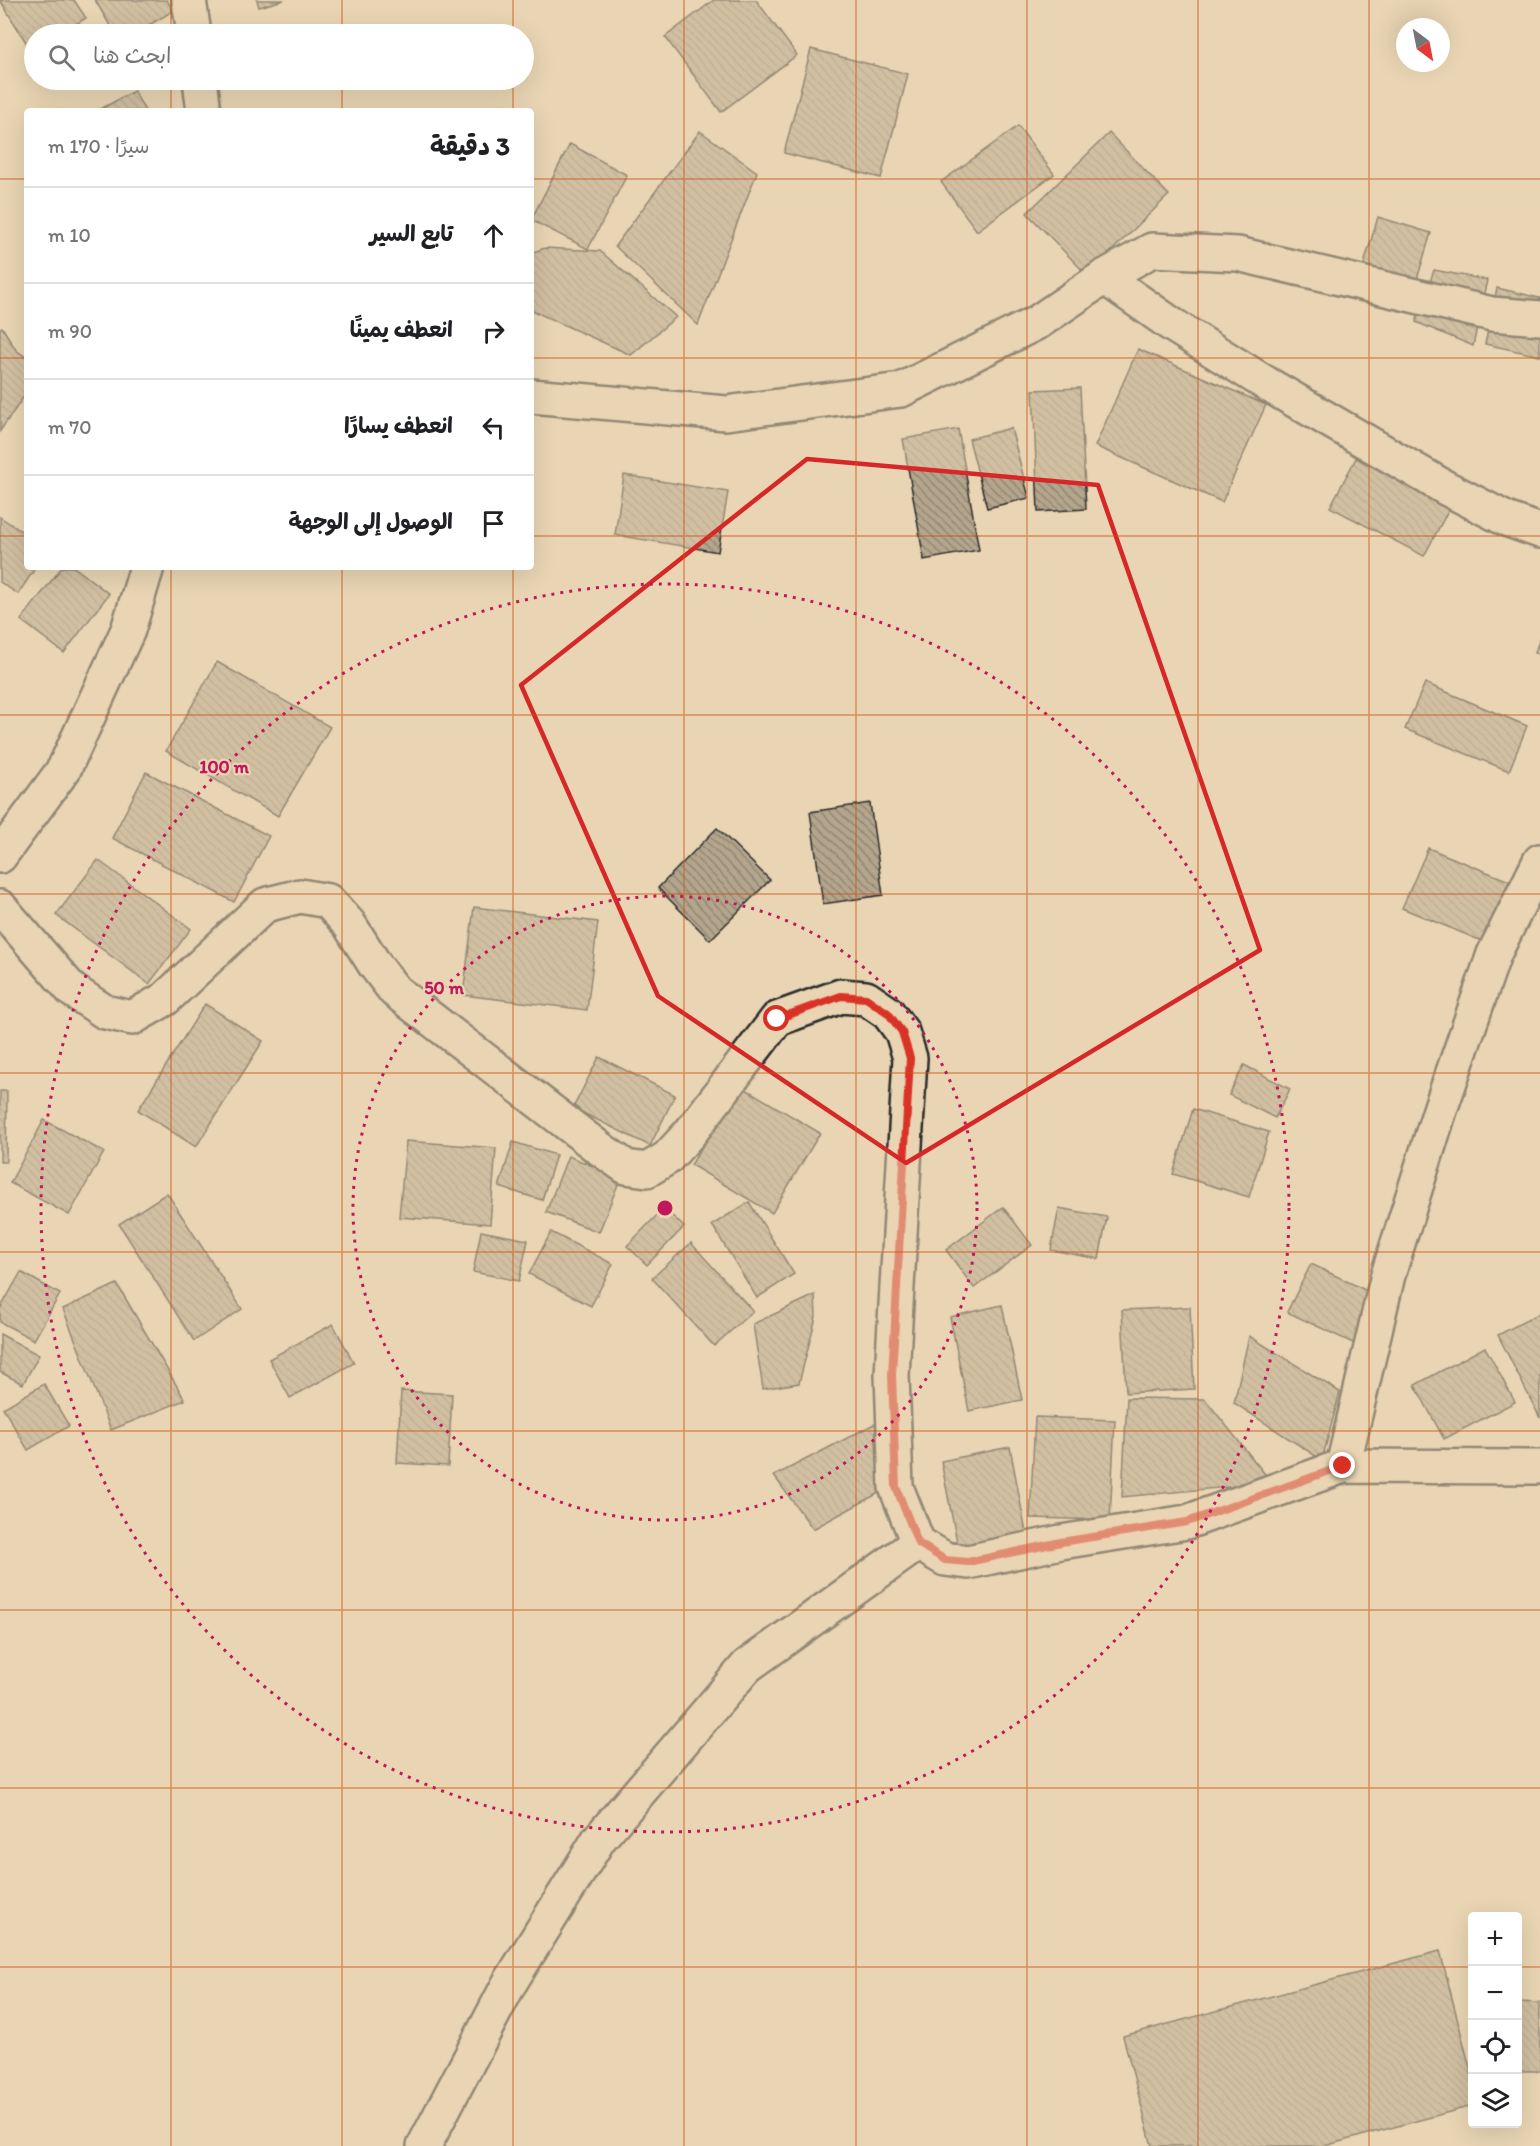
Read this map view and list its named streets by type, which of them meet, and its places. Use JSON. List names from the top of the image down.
{
  "north": "bottom right",
  "page": {
    "search": "ابحث هنا",
    "heading": ["3 دقيقة", "سيرًا · 170 m"],
    "list": [
      ["تابع السير", "10 m"],
      ["انعطف يمينًا", "90 m"],
      ["انعطف يسارًا", "70 m"],
      "الوصول إلى الوجهة"
    ],
    "map_buttons": ["+", "−"]
  },
  "rings": ["100 m", "50 m"]
}
